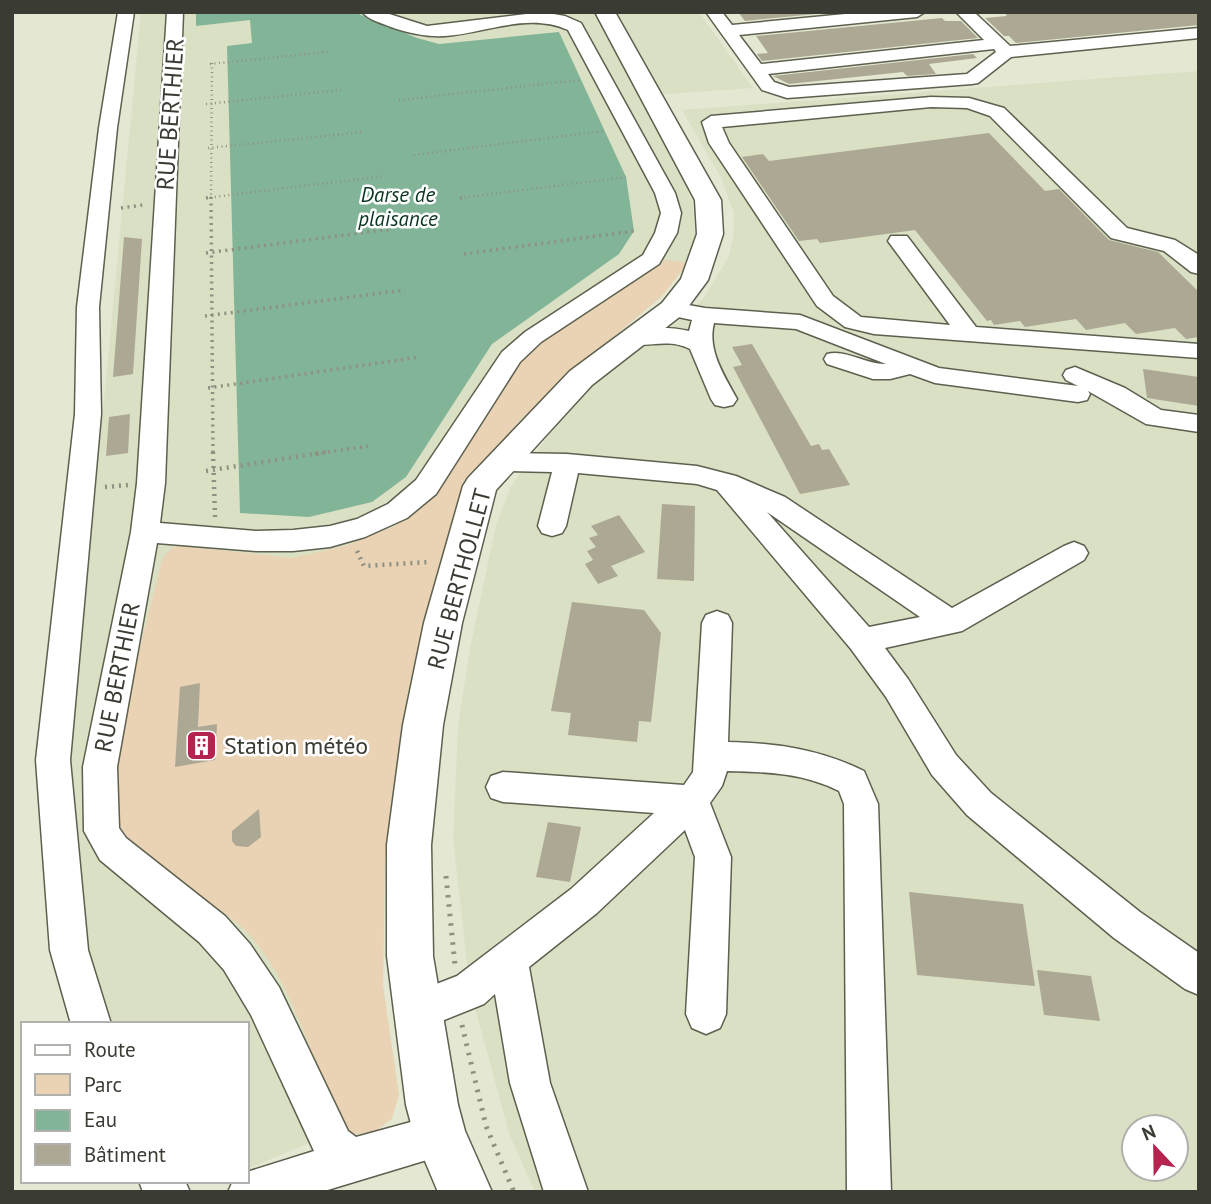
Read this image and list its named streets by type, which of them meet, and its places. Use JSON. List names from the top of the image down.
{
  "streets": {
    "main road": ["RUE BERTHOLLET"],
    "street": ["RUE BERTHIER"]
  },
  "water": ["Darse de plaisance"],
  "places": {
    "building": ["Station météo"]
  },
  "legend": [
    "Route",
    "Parc",
    "Eau",
    "Bâtiment"
  ],
  "north": "top"
}
